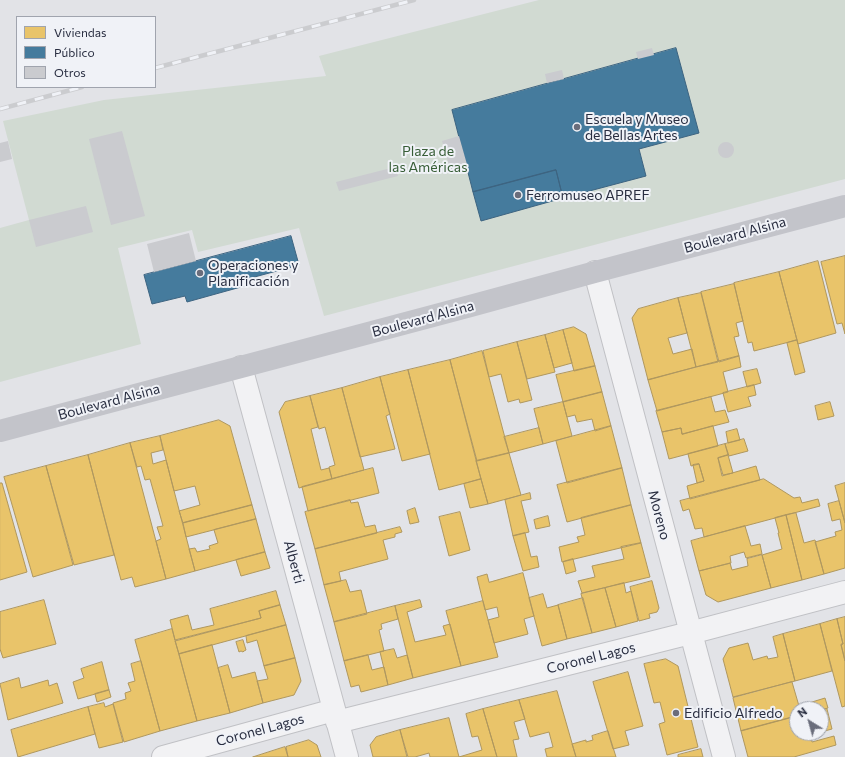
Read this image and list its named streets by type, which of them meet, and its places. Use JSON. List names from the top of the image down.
{
  "streets": {
    "main road": ["Boulevard Alsina"],
    "street": ["Moreno", "Alberti", "Coronel Lagos"]
  },
  "crossings": [
    ["Boulevard Alsina", "Moreno"],
    ["Boulevard Alsina", "Alberti"],
    ["Moreno", "Coronel Lagos"],
    ["Alberti", "Coronel Lagos"]
  ],
  "parks": ["Plaza de las Américas"],
  "places": [
    "Escuela y Museo de Bellas Artes",
    "Ferromuseo APREF",
    "Operaciones y Planificación",
    "Edificio Alfredo"
  ],
  "legend": ["Viviendas", "Público", "Otros"],
  "north": "top left"
}
